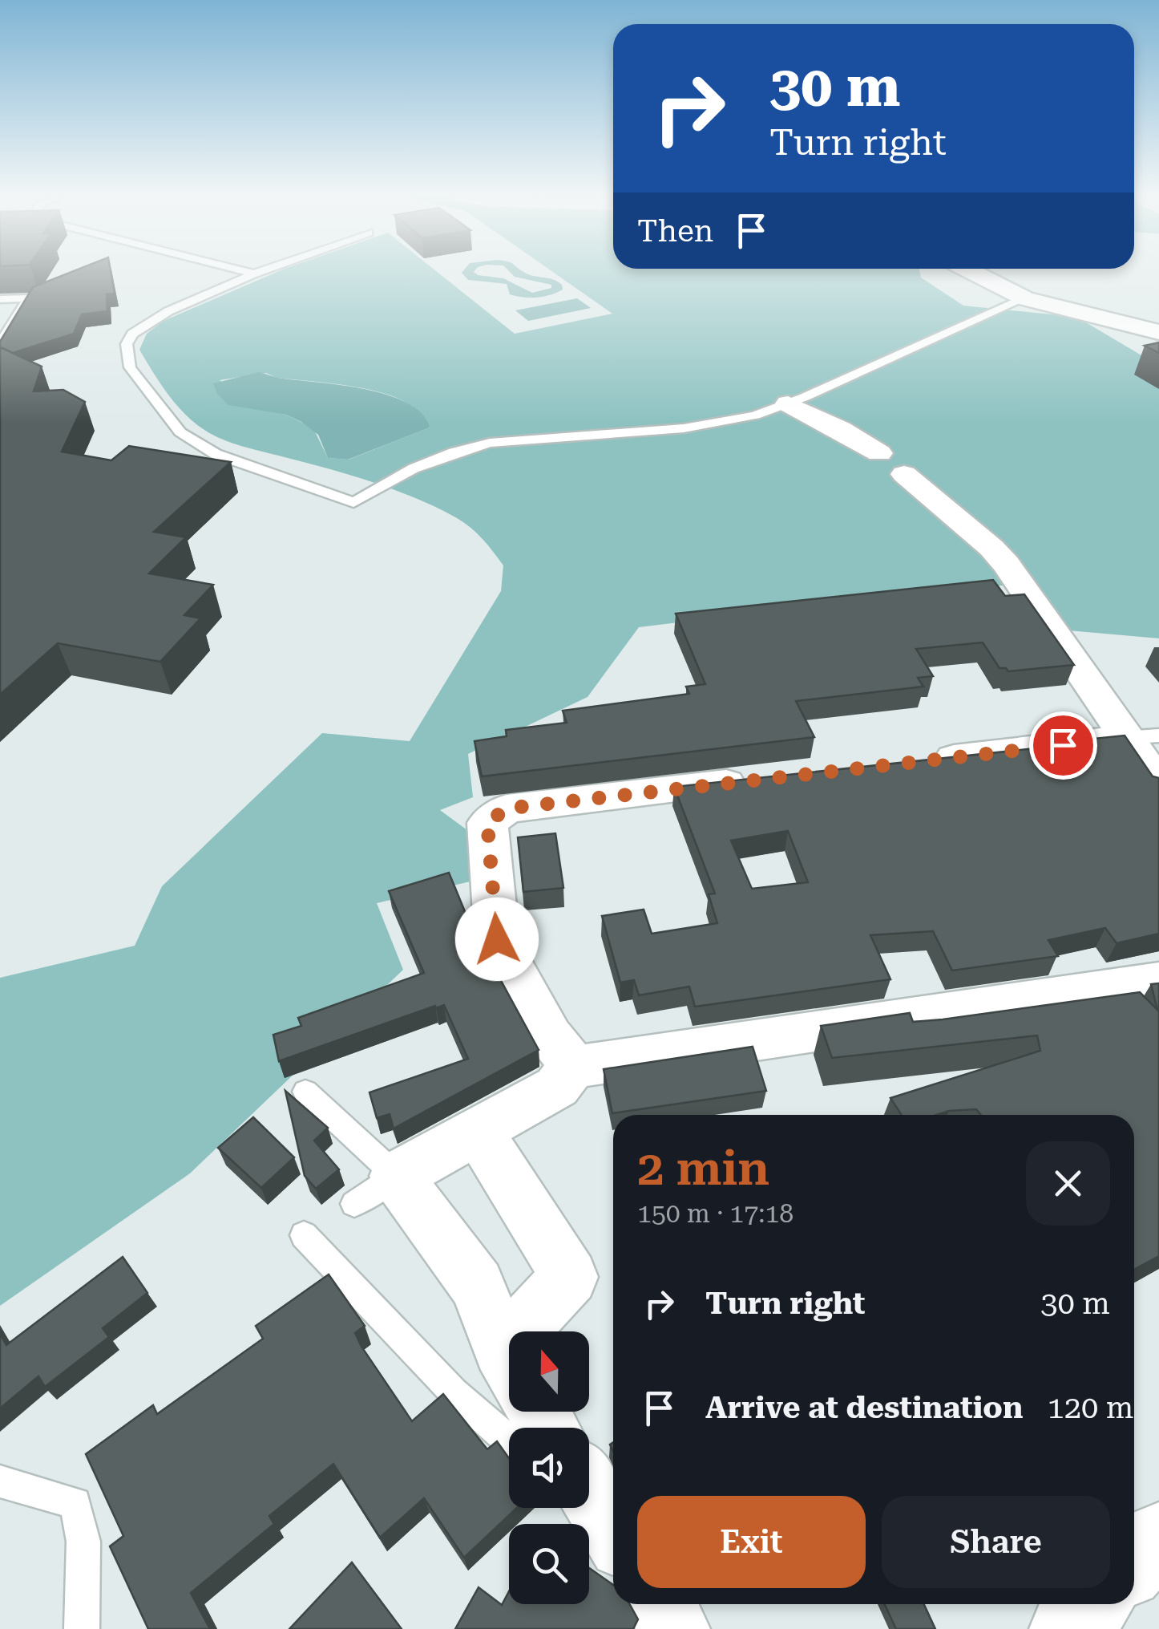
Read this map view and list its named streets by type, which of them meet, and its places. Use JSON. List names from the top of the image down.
{
  "north": "top",
  "page": {
    "turn": ["30 m", "Turn right"],
    "then": "Then",
    "heading": ["2 min", "150 m · 17:18"],
    "list": [
      {
        "name": "Turn right",
        "value": "30 m"
      },
      {
        "name": "Arrive at destination",
        "value": "120 m"
      }
    ],
    "buttons": ["Exit", "Share"]
  }
}
